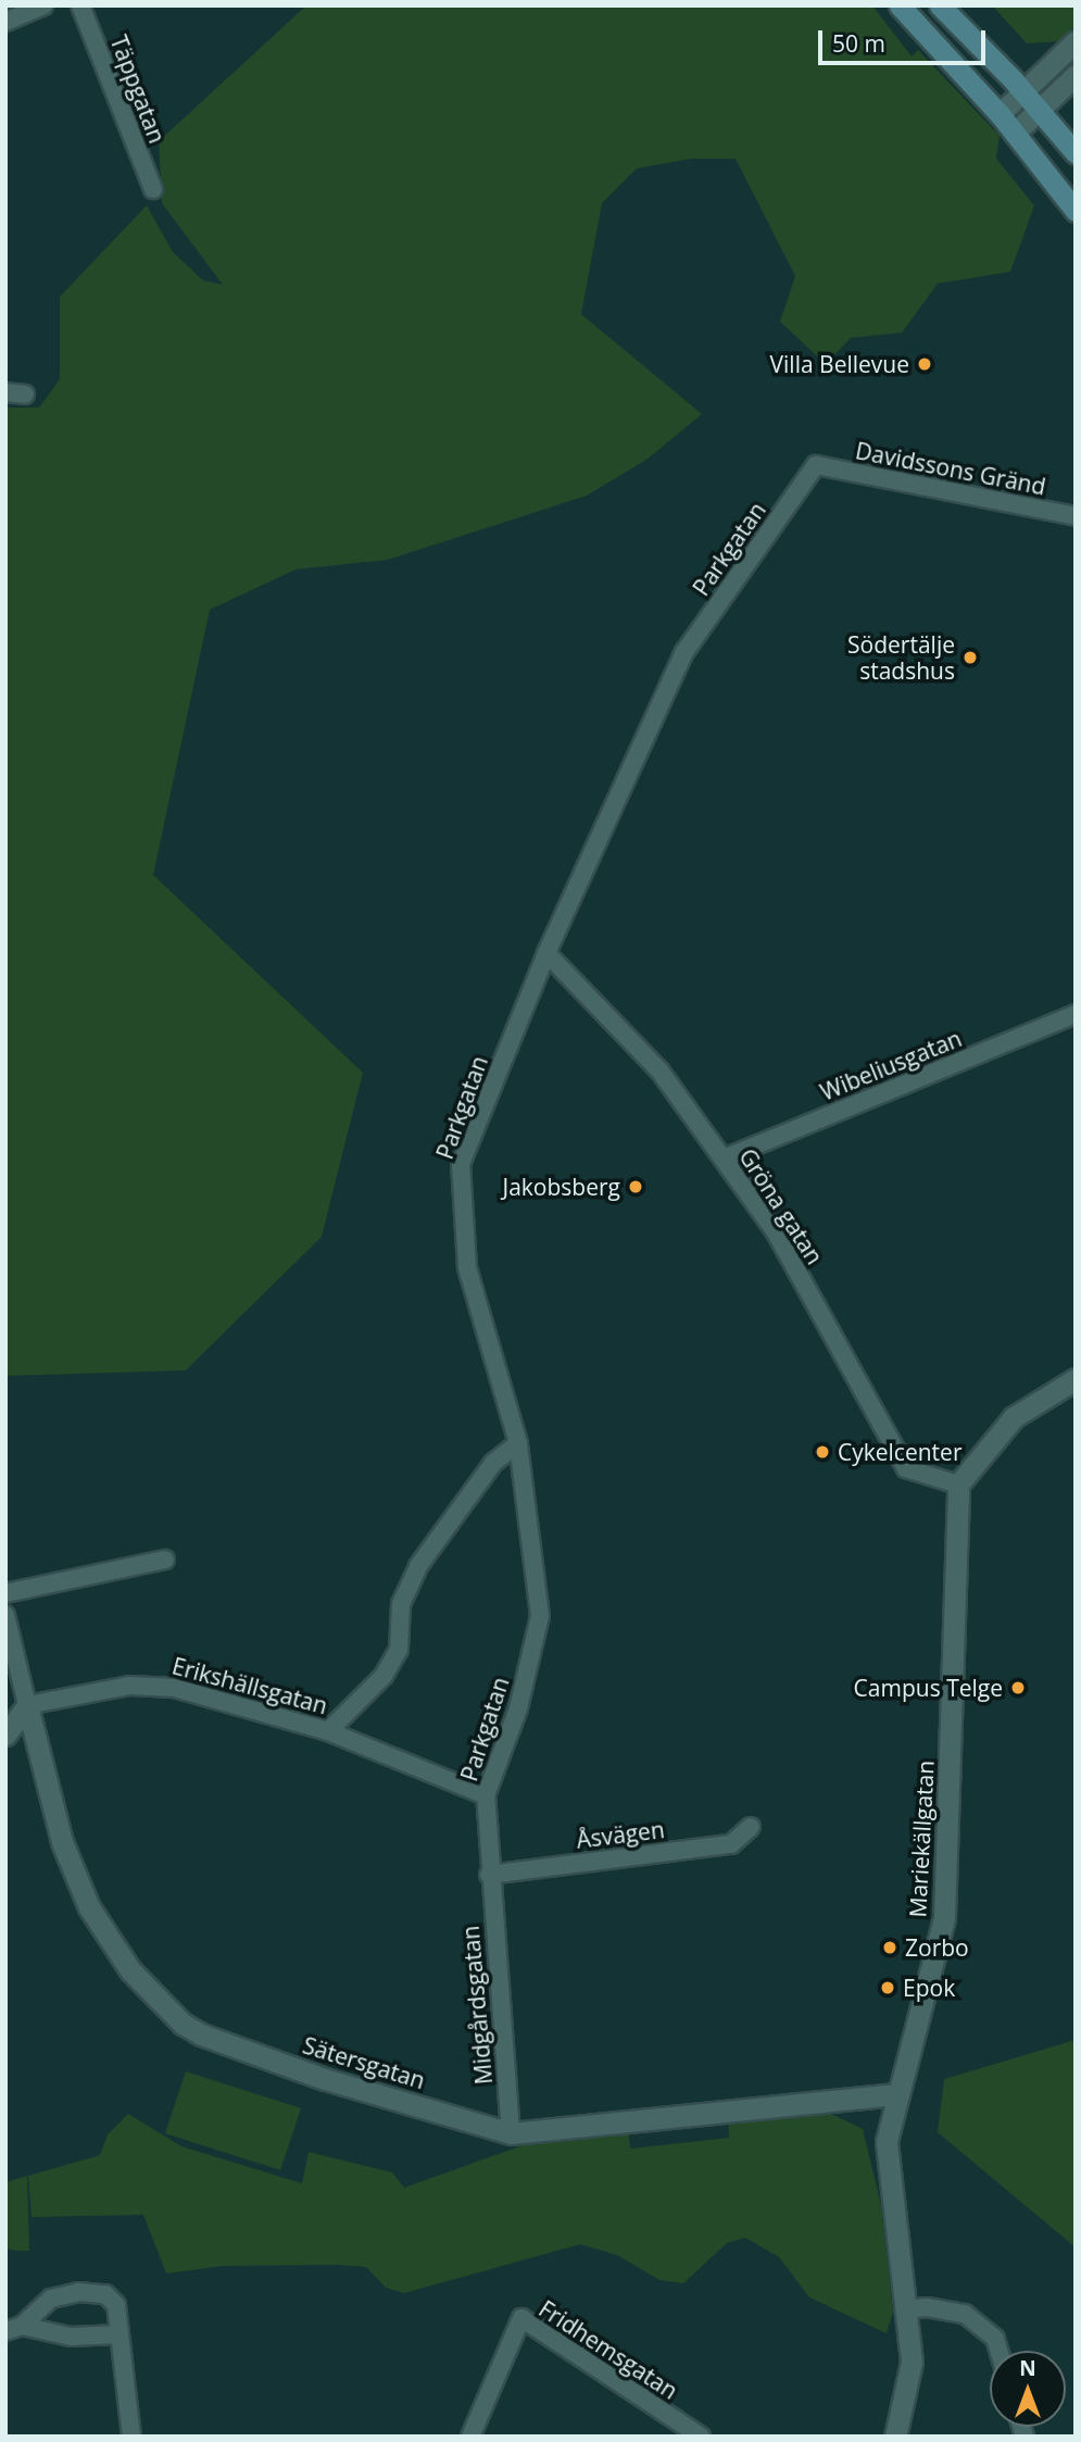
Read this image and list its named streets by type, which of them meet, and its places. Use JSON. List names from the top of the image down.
{
  "streets": {
    "street": [
      "Täppgatan",
      "Davidssons Gränd",
      "Parkgatan",
      "Wibeliusgatan",
      "Gröna gatan",
      "Erikshällsgatan",
      "Åsvägen",
      "Mariekällgatan",
      "Midgårdsgatan",
      "Sätersgatan",
      "Fridhemsgatan"
    ]
  },
  "crossings": [
    ["Davidssons Gränd", "Parkgatan"],
    ["Parkgatan", "Gröna gatan"],
    ["Parkgatan", "Erikshällsgatan"],
    ["Parkgatan", "Åsvägen"],
    ["Parkgatan", "Midgårdsgatan"],
    ["Wibeliusgatan", "Gröna gatan"],
    ["Gröna gatan", "Mariekällgatan"],
    ["Erikshällsgatan", "Sätersgatan"],
    ["Åsvägen", "Midgårdsgatan"],
    ["Mariekällgatan", "Sätersgatan"],
    ["Midgårdsgatan", "Sätersgatan"]
  ],
  "places": [
    "Villa Bellevue",
    "Södertälje stadshus",
    "Jakobsberg",
    "Cykelcenter",
    "Campus Telge",
    "Zorbo",
    "Epok"
  ],
  "scale_bar": "50 m",
  "north": "top"
}
